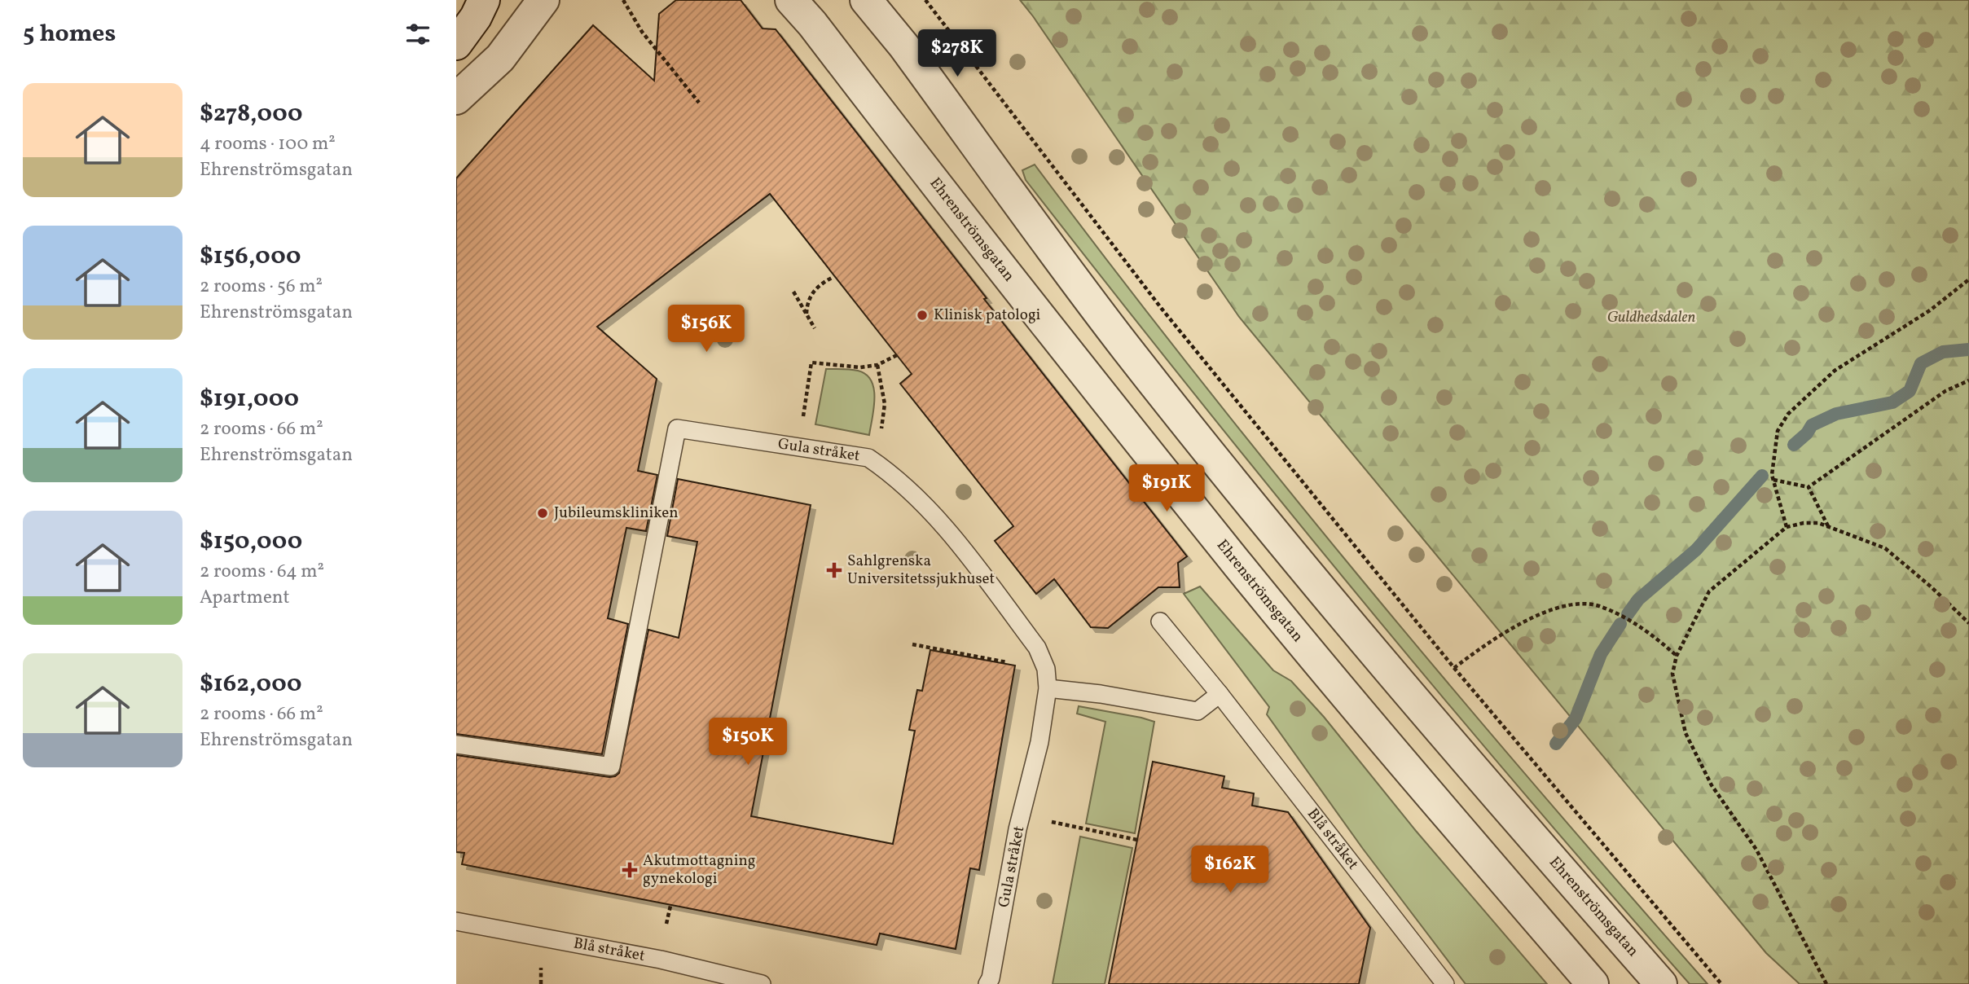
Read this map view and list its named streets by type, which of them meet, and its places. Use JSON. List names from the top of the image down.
{
  "streets": {
    "street": ["Ehrenströmsgatan"],
    "lane": ["Gula stråket", "Blå stråket"]
  },
  "parks": ["Guldhedsdalen"],
  "places": {
    "other": ["Klinisk patologi", "Jubileumskliniken"],
    "health": ["Sahlgrenska Universitetssjukhuset", "Akutmottagning gynekologi"]
  },
  "page": {
    "heading": "5 homes",
    "price": [
      "$278K",
      "$156K",
      "$191K",
      "$150K",
      "$162K"
    ],
    "list": [
      {
        "name": "$278,000",
        "note": "4 rooms · 100 m² · Ehrenströmsgatan"
      },
      {
        "name": "$156,000",
        "note": "2 rooms · 56 m² · Ehrenströmsgatan"
      },
      {
        "name": "$191,000",
        "note": "2 rooms · 66 m² · Ehrenströmsgatan"
      },
      {
        "name": "$150,000",
        "note": "2 rooms · 64 m² · Apartment"
      },
      {
        "name": "$162,000",
        "note": "2 rooms · 66 m² · Ehrenströmsgatan"
      }
    ]
  }
}
